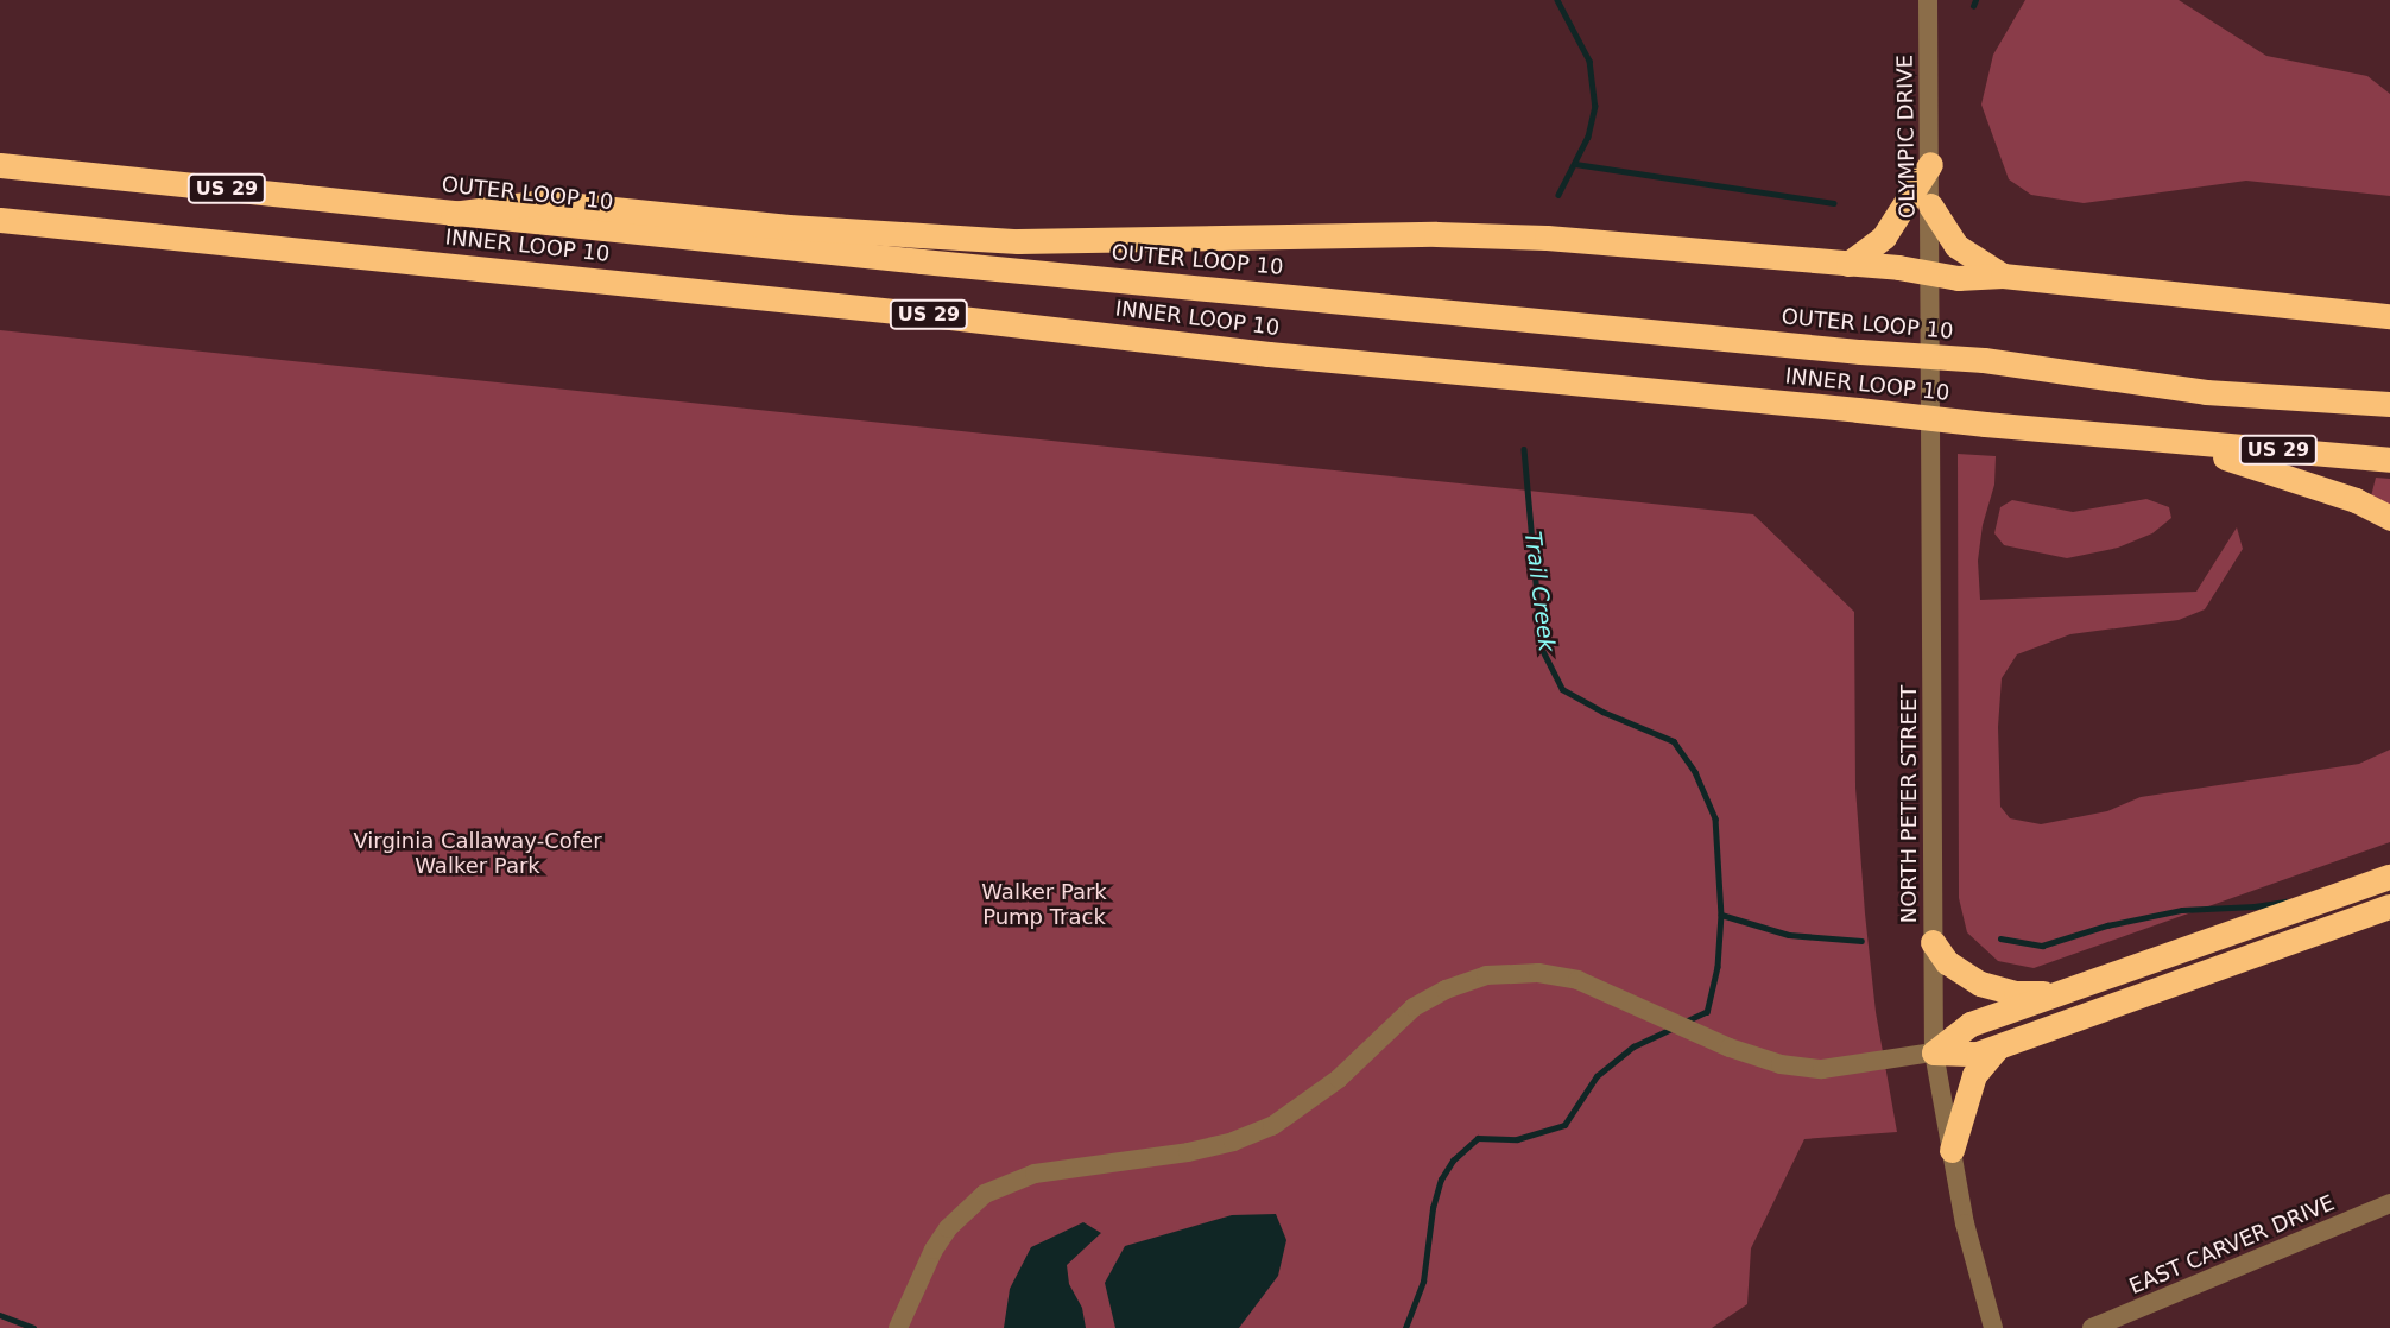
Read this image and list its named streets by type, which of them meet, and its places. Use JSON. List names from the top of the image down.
{
  "streets": {
    "highway": ["US 29", "OUTER LOOP 10", "INNER LOOP 10"],
    "street": ["OLYMPIC DRIVE", "NORTH PETER STREET", "EAST CARVER DRIVE"]
  },
  "crossings": [
    ["OLYMPIC DRIVE", "NORTH PETER STREET"]
  ],
  "water": ["Trail Creek"],
  "parks": ["Virginia Callaway-Cofer Walker Park", "Walker Park Pump Track"]
}
